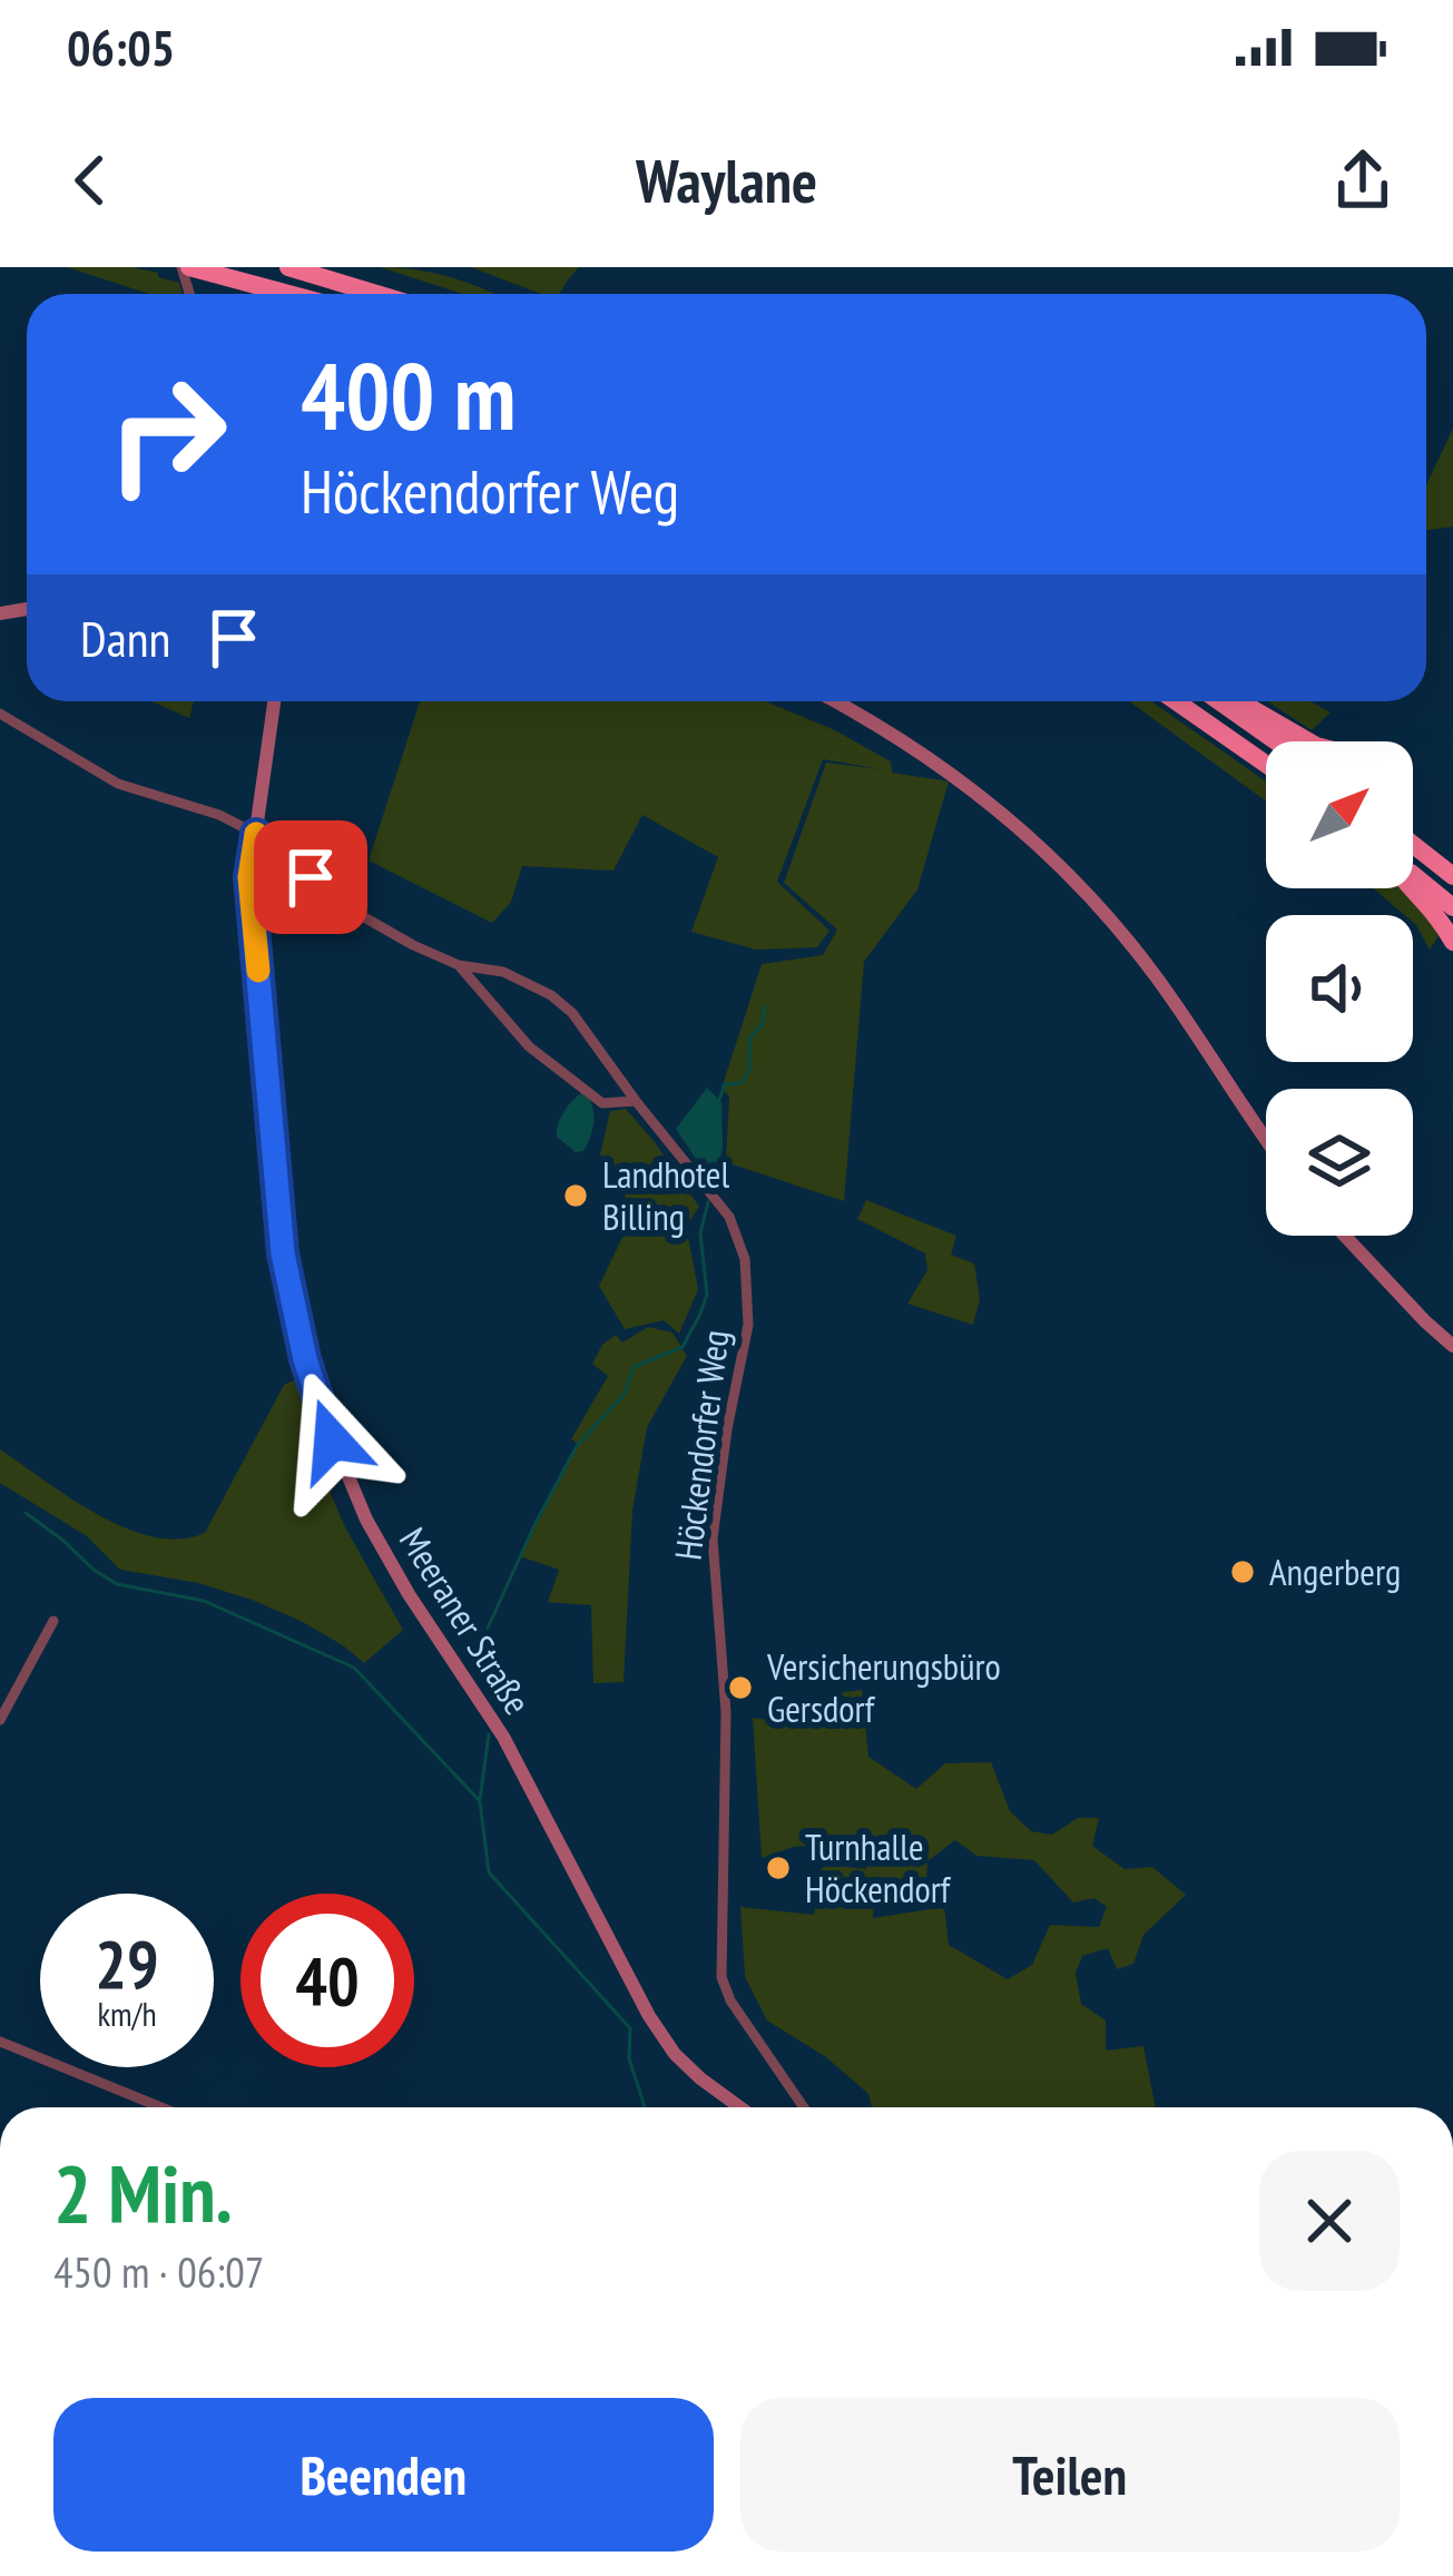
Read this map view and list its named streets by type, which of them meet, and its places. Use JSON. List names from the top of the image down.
{
  "streets": {
    "street": ["Höckendorfer Weg", "Meeraner Straße"]
  },
  "crossings": [
    ["Höckendorfer Weg", "Meeraner Straße"]
  ],
  "places": [
    "Landhotel Billing",
    "Angerberg",
    "Versicherungsbüro Gersdorf",
    "Turnhalle Höckendorf"
  ],
  "north": "top right",
  "page": {
    "status": "06:05",
    "header": "Waylane",
    "turn": ["400 m", "Höckendorfer Weg"],
    "then": "Dann",
    "speed": "29 km/h",
    "limit": "40",
    "heading": ["2 Min.", "450 m · 06:07"],
    "buttons": ["Beenden", "Teilen"]
  }
}
